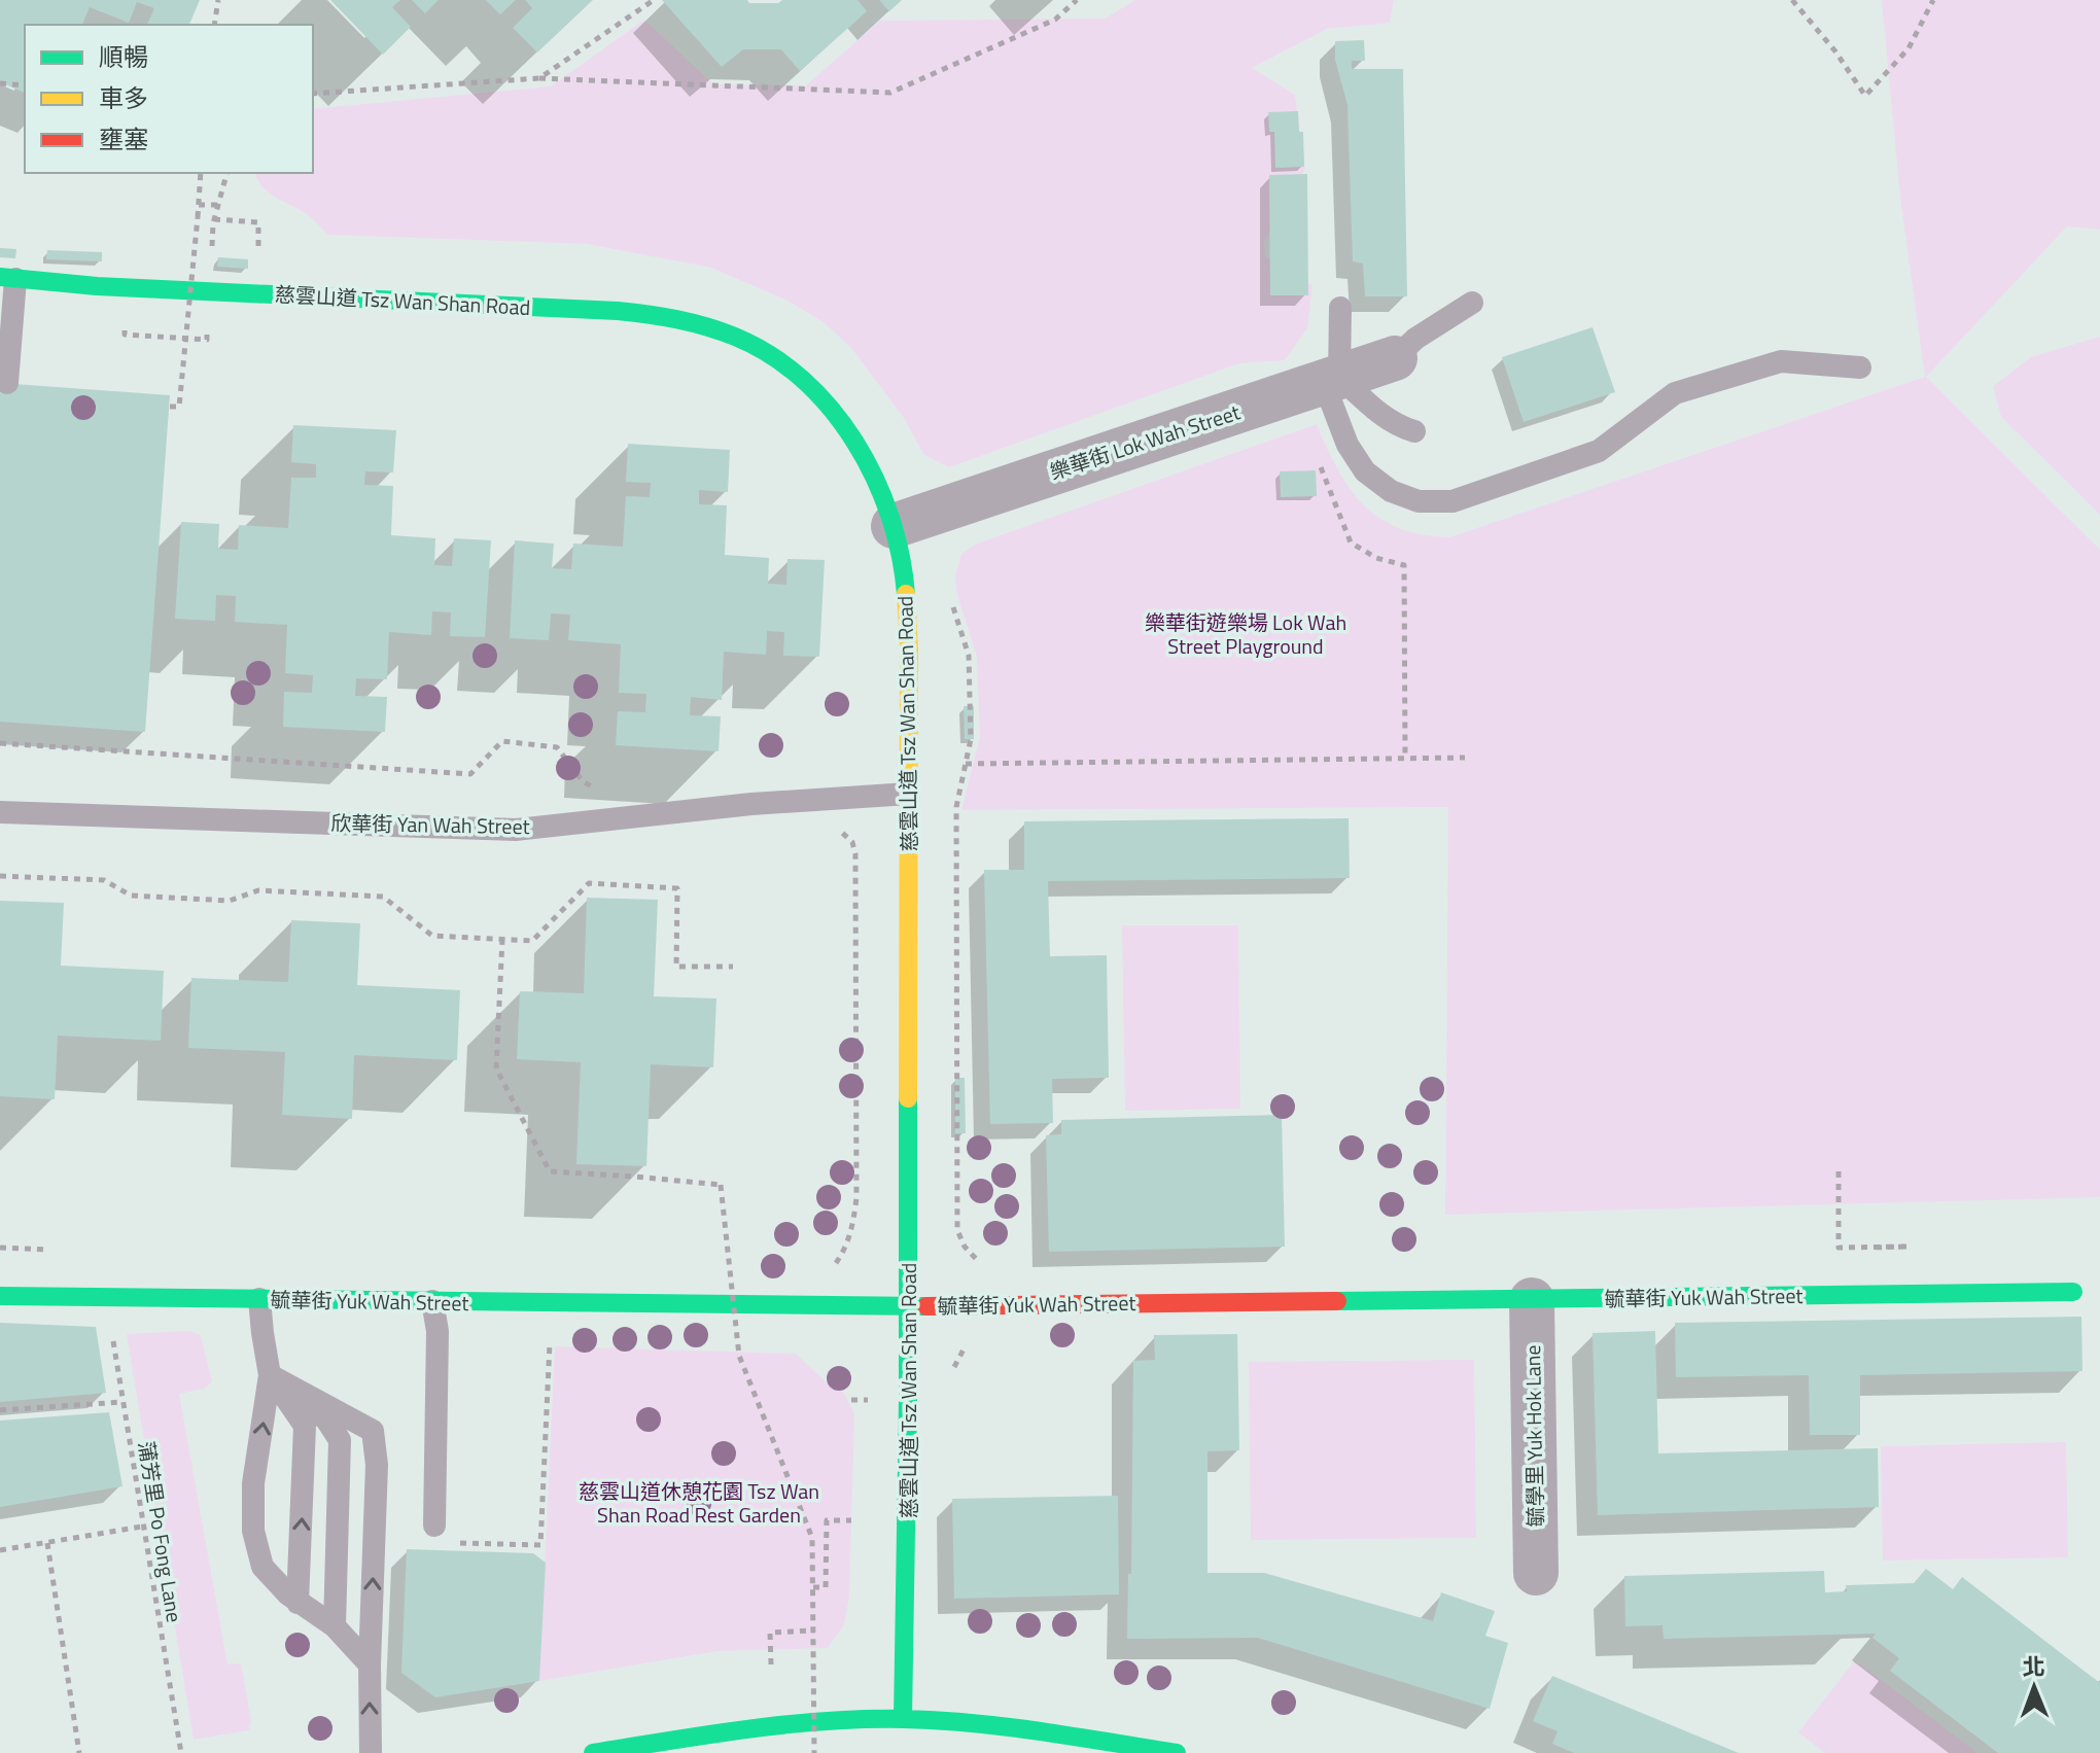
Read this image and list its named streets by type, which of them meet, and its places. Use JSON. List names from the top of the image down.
{
  "streets": {
    "main road": ["慈雲山道 Tsz Wan Shan Road", "毓華街 Yuk Wah Street"],
    "street": ["樂華街 Lok Wah Street", "毓學里 Yuk Hok Lane"],
    "lane": ["欣華街 Yan Wah Street"],
    "path": ["蒲芳里 Po Fong Lane"]
  },
  "crossings": [
    ["慈雲山道 Tsz Wan Shan Road", "樂華街 Lok Wah Street"],
    ["慈雲山道 Tsz Wan Shan Road", "欣華街 Yan Wah Street"],
    ["慈雲山道 Tsz Wan Shan Road", "毓華街 Yuk Wah Street"],
    ["毓華街 Yuk Wah Street", "毓學里 Yuk Hok Lane"]
  ],
  "parks": ["樂華街遊樂場 Lok Wah Street Playground", "慈雲山道休憩花園 Tsz Wan Shan Road Rest Garden"],
  "legend": ["順暢", "車多", "壅塞"],
  "north": "top"
}
